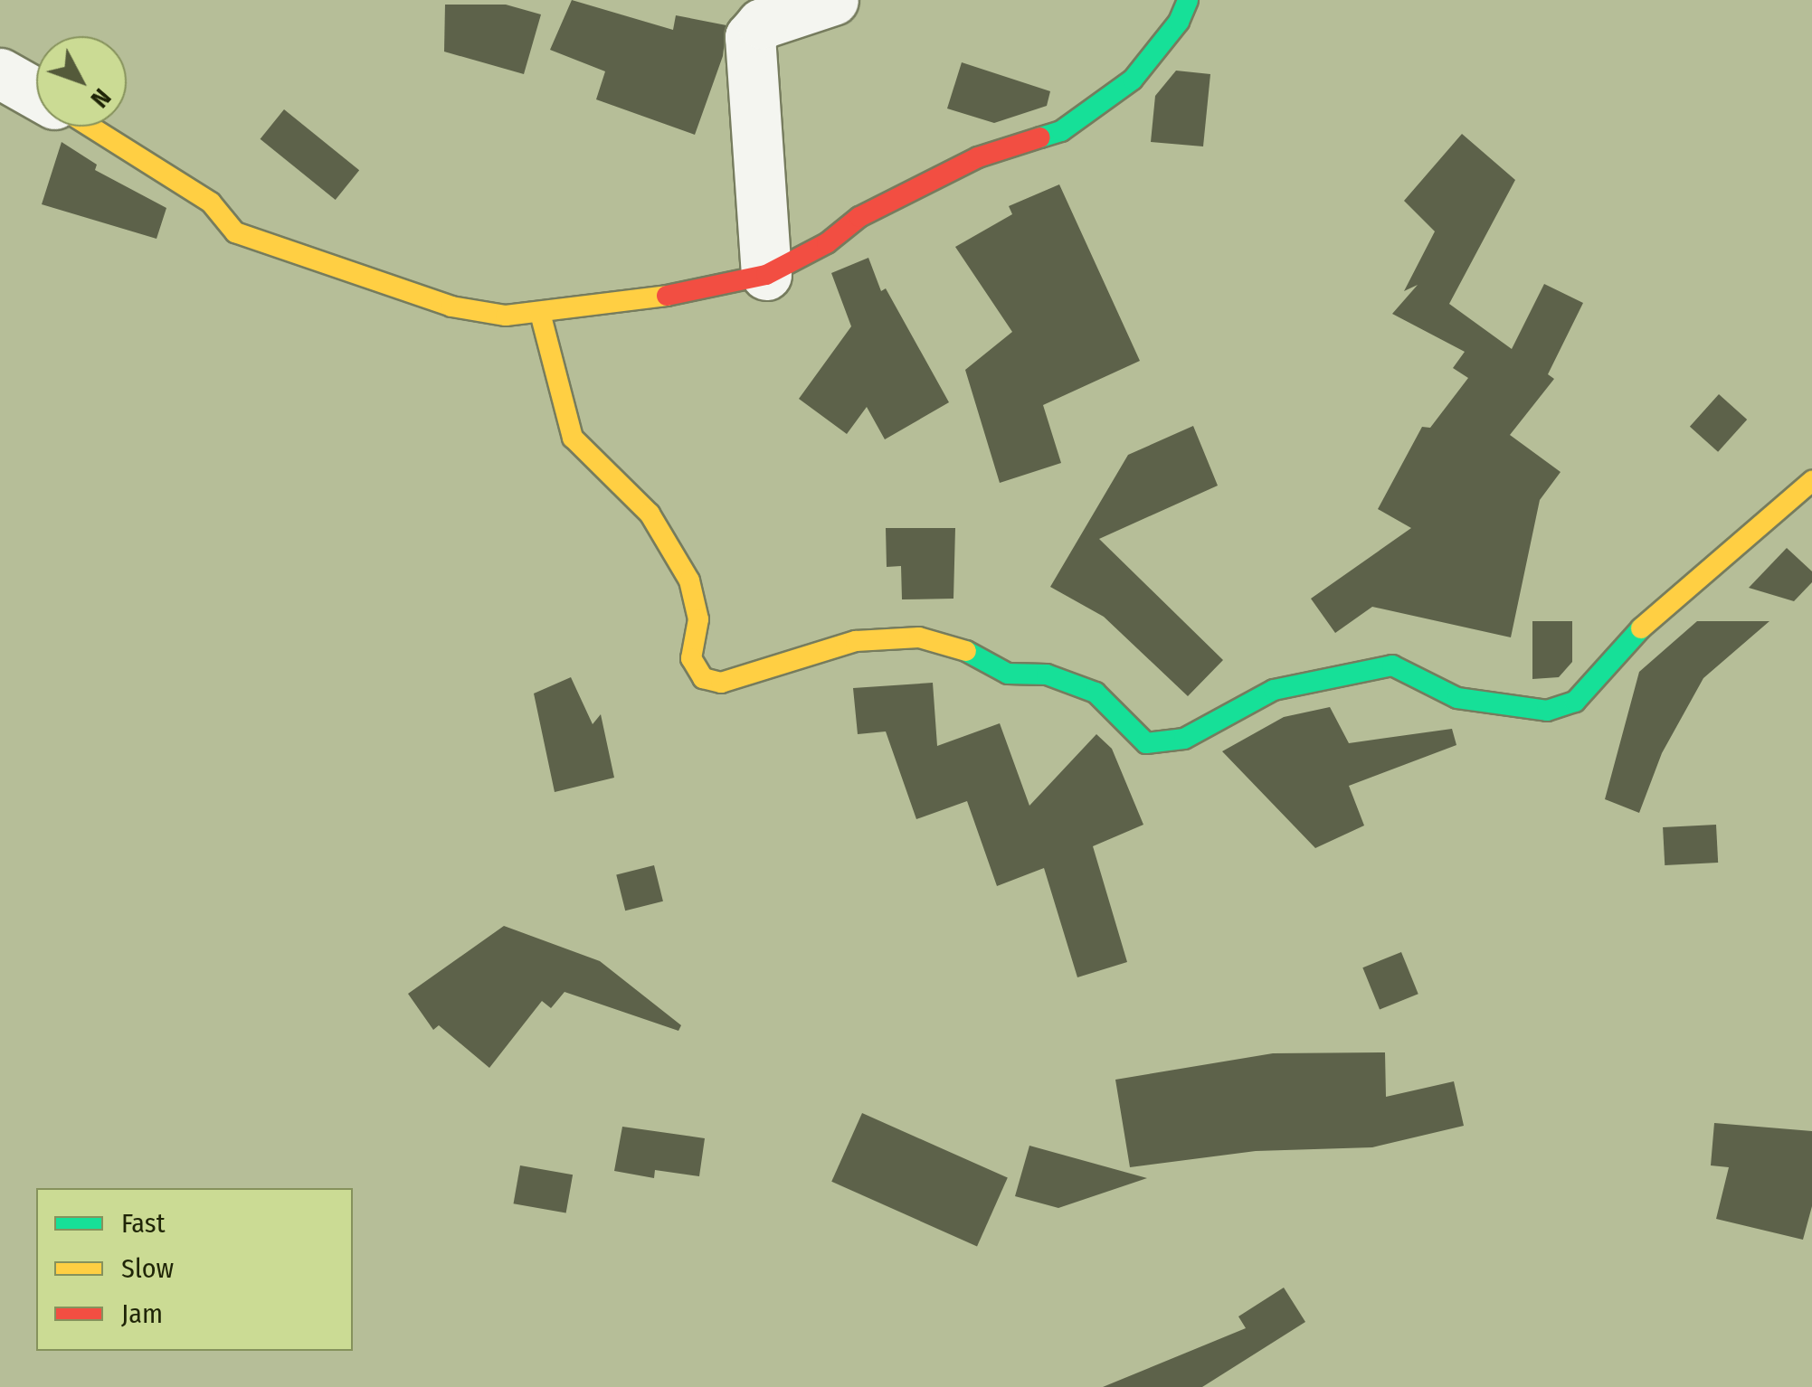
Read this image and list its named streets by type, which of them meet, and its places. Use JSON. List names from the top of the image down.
{
  "legend": ["Fast", "Slow", "Jam"],
  "north": "bottom right"
}
